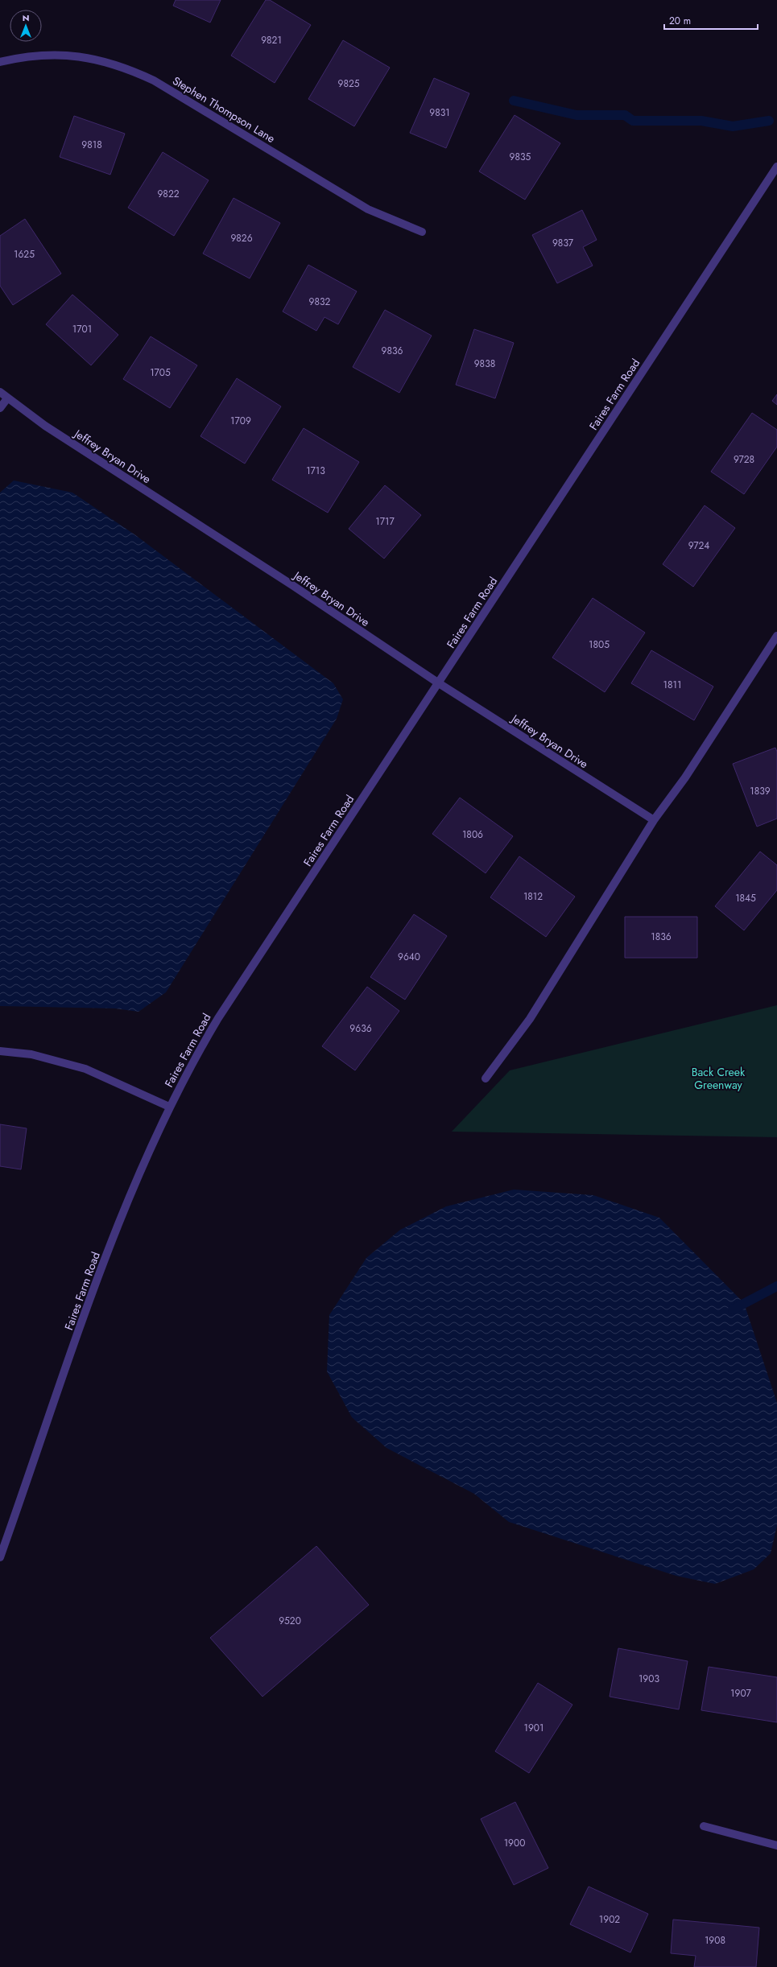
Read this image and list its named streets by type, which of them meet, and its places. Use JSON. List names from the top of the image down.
{
  "streets": {
    "street": ["Stephen Thompson Lane", "Faires Farm Road", "Jeffrey Bryan Drive"]
  },
  "crossings": [
    ["Faires Farm Road", "Jeffrey Bryan Drive"]
  ],
  "parks": ["Back Creek Greenway"],
  "house_numbers": [
    "9821",
    "9825",
    "9831",
    "9818",
    "9835",
    "9822",
    "9826",
    "9837",
    "1625",
    "9832",
    "1701",
    "9836",
    "9838",
    "1705",
    "1709",
    "9728",
    "1713",
    "1717",
    "9724",
    "1805",
    "1811",
    "1839",
    "1806",
    "1812",
    "1845",
    "1836",
    "9640",
    "9636",
    "9520",
    "1903",
    "1907",
    "1901",
    "1900",
    "1902",
    "1908"
  ],
  "scale_bar": "20 m",
  "north": "top"
}
